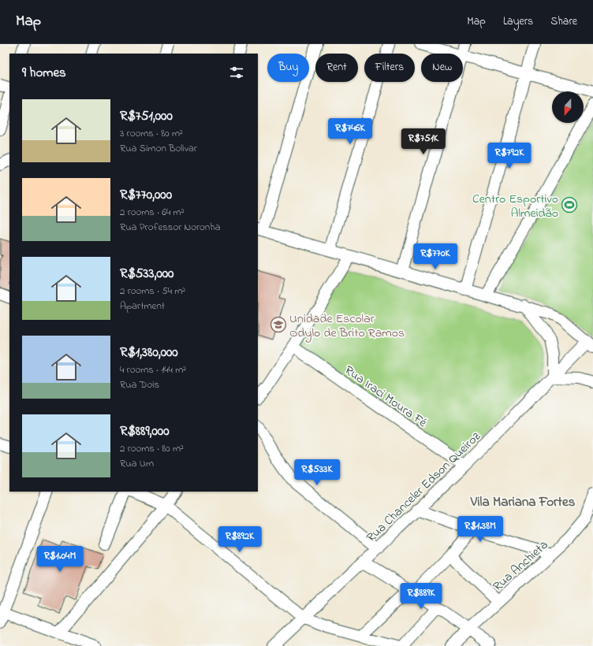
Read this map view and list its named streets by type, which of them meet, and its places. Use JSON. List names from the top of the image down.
{
  "streets": {
    "street": ["Rua Iraci Moura Fé", "Rua Chanceler Edson Queiroz", "Rua Anchieta"]
  },
  "crossings": [
    ["Rua Iraci Moura Fé", "Rua Chanceler Edson Queiroz"]
  ],
  "districts": ["Vila Mariana Fortes"],
  "places": {
    "sports": ["Centro Esportivo Almeidão"],
    "school or university": ["Unidade Escolar Odylo de Brito Ramos"]
  },
  "north": "bottom",
  "page": {
    "header": "Map",
    "nav": ["Map", "Layers", "Share"],
    "chip": [
      "Buy",
      "Rent",
      "Filters",
      "New"
    ],
    "heading": "9 homes",
    "list": [
      {
        "name": "R$751,000",
        "note": "3 rooms · 80 m² · Rua Simon Bolivar"
      },
      {
        "name": "R$770,000",
        "note": "2 rooms · 64 m² · Rua Professor Noronha"
      },
      {
        "name": "R$533,000",
        "note": "2 rooms · 54 m² · Apartment"
      },
      {
        "name": "R$1,380,000",
        "note": "4 rooms · 144 m² · Rua Dois"
      },
      {
        "name": "R$889,000",
        "note": "2 rooms · 80 m² · Rua Um"
      }
    ],
    "price": [
      "R$746K",
      "R$751K",
      "R$792K",
      "R$770K",
      "R$533K",
      "R$1.38M",
      "R$892K",
      "R$1.04M",
      "R$889K"
    ]
  }
}
